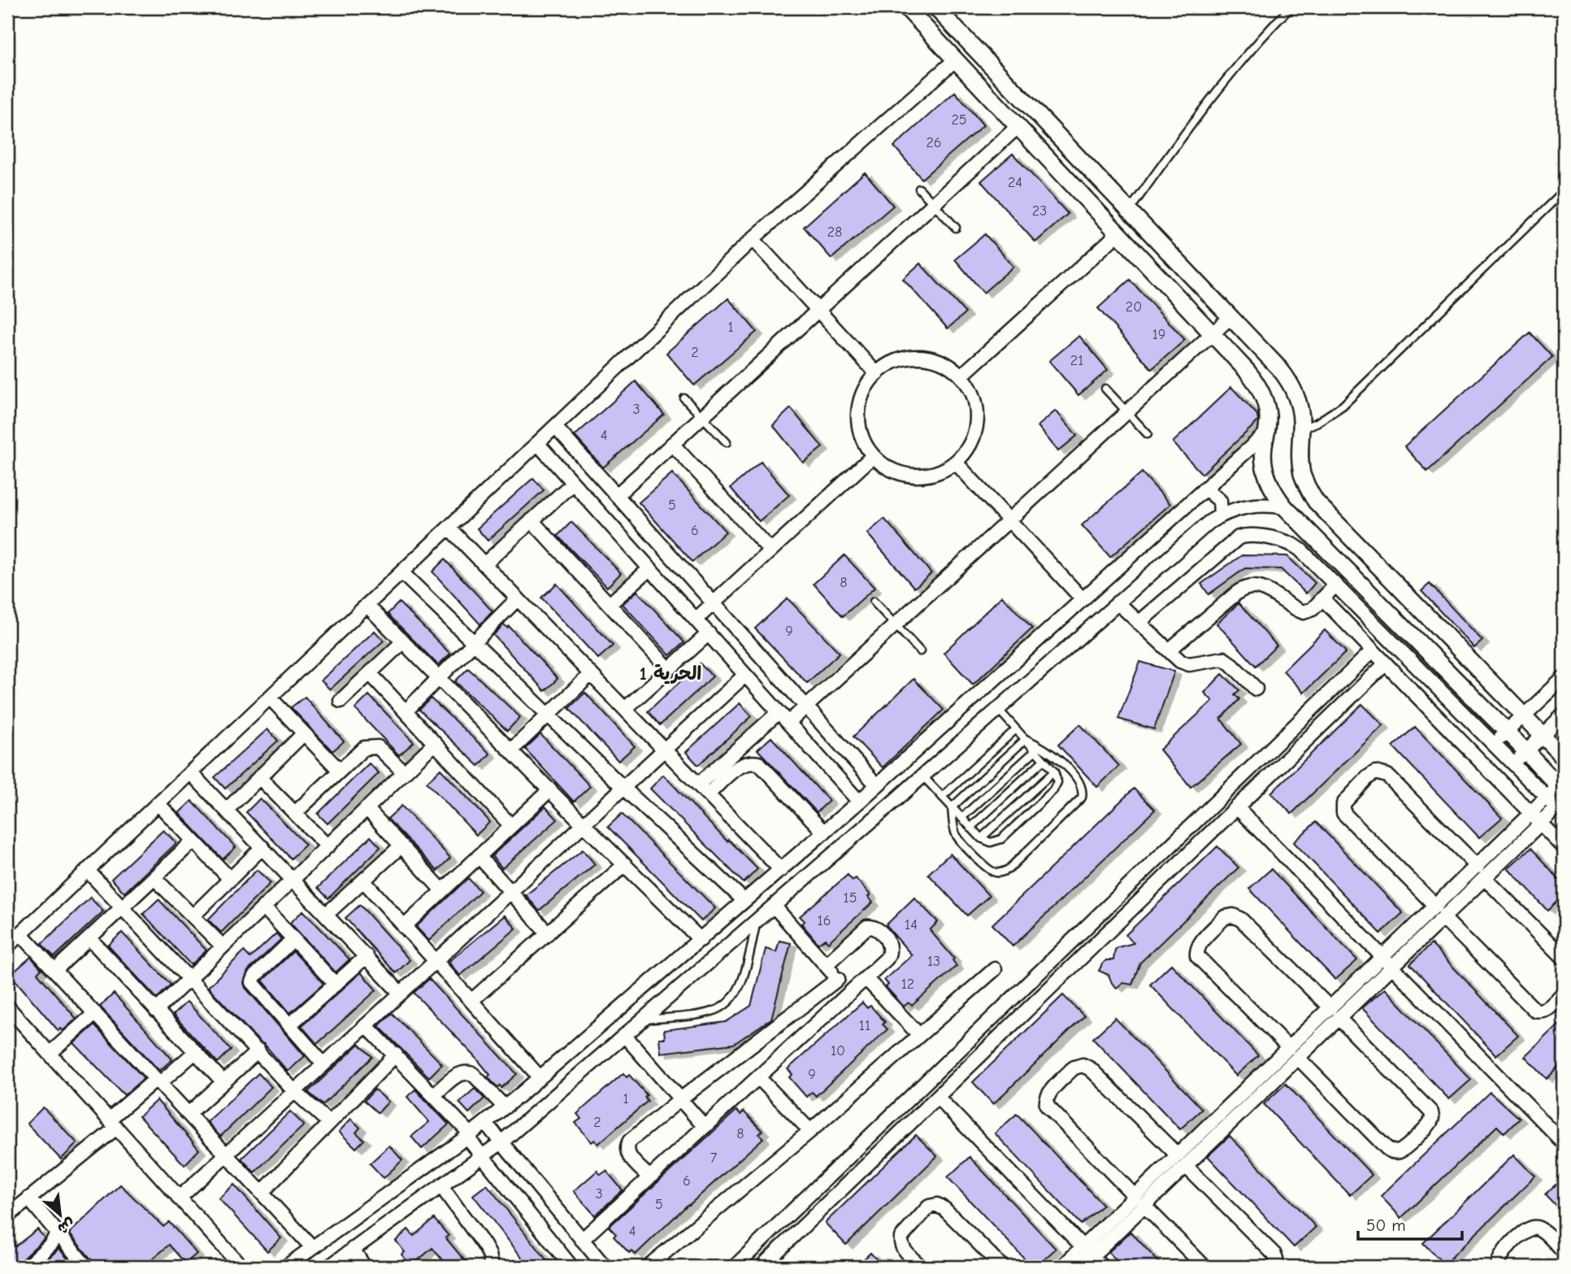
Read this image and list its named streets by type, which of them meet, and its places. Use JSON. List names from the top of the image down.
{
  "districts": ["الحرية 1"],
  "house_numbers": [
    "25",
    "26",
    "24",
    "23",
    "28",
    "20",
    "1",
    "19",
    "2",
    "21",
    "3",
    "4",
    "5",
    "6",
    "8",
    "9",
    "15",
    "16",
    "14",
    "13",
    "12",
    "11",
    "10",
    "9",
    "1",
    "2",
    "8",
    "7",
    "6",
    "3",
    "5",
    "4"
  ],
  "scale_bar": "50 m",
  "north": "bottom right"
}
